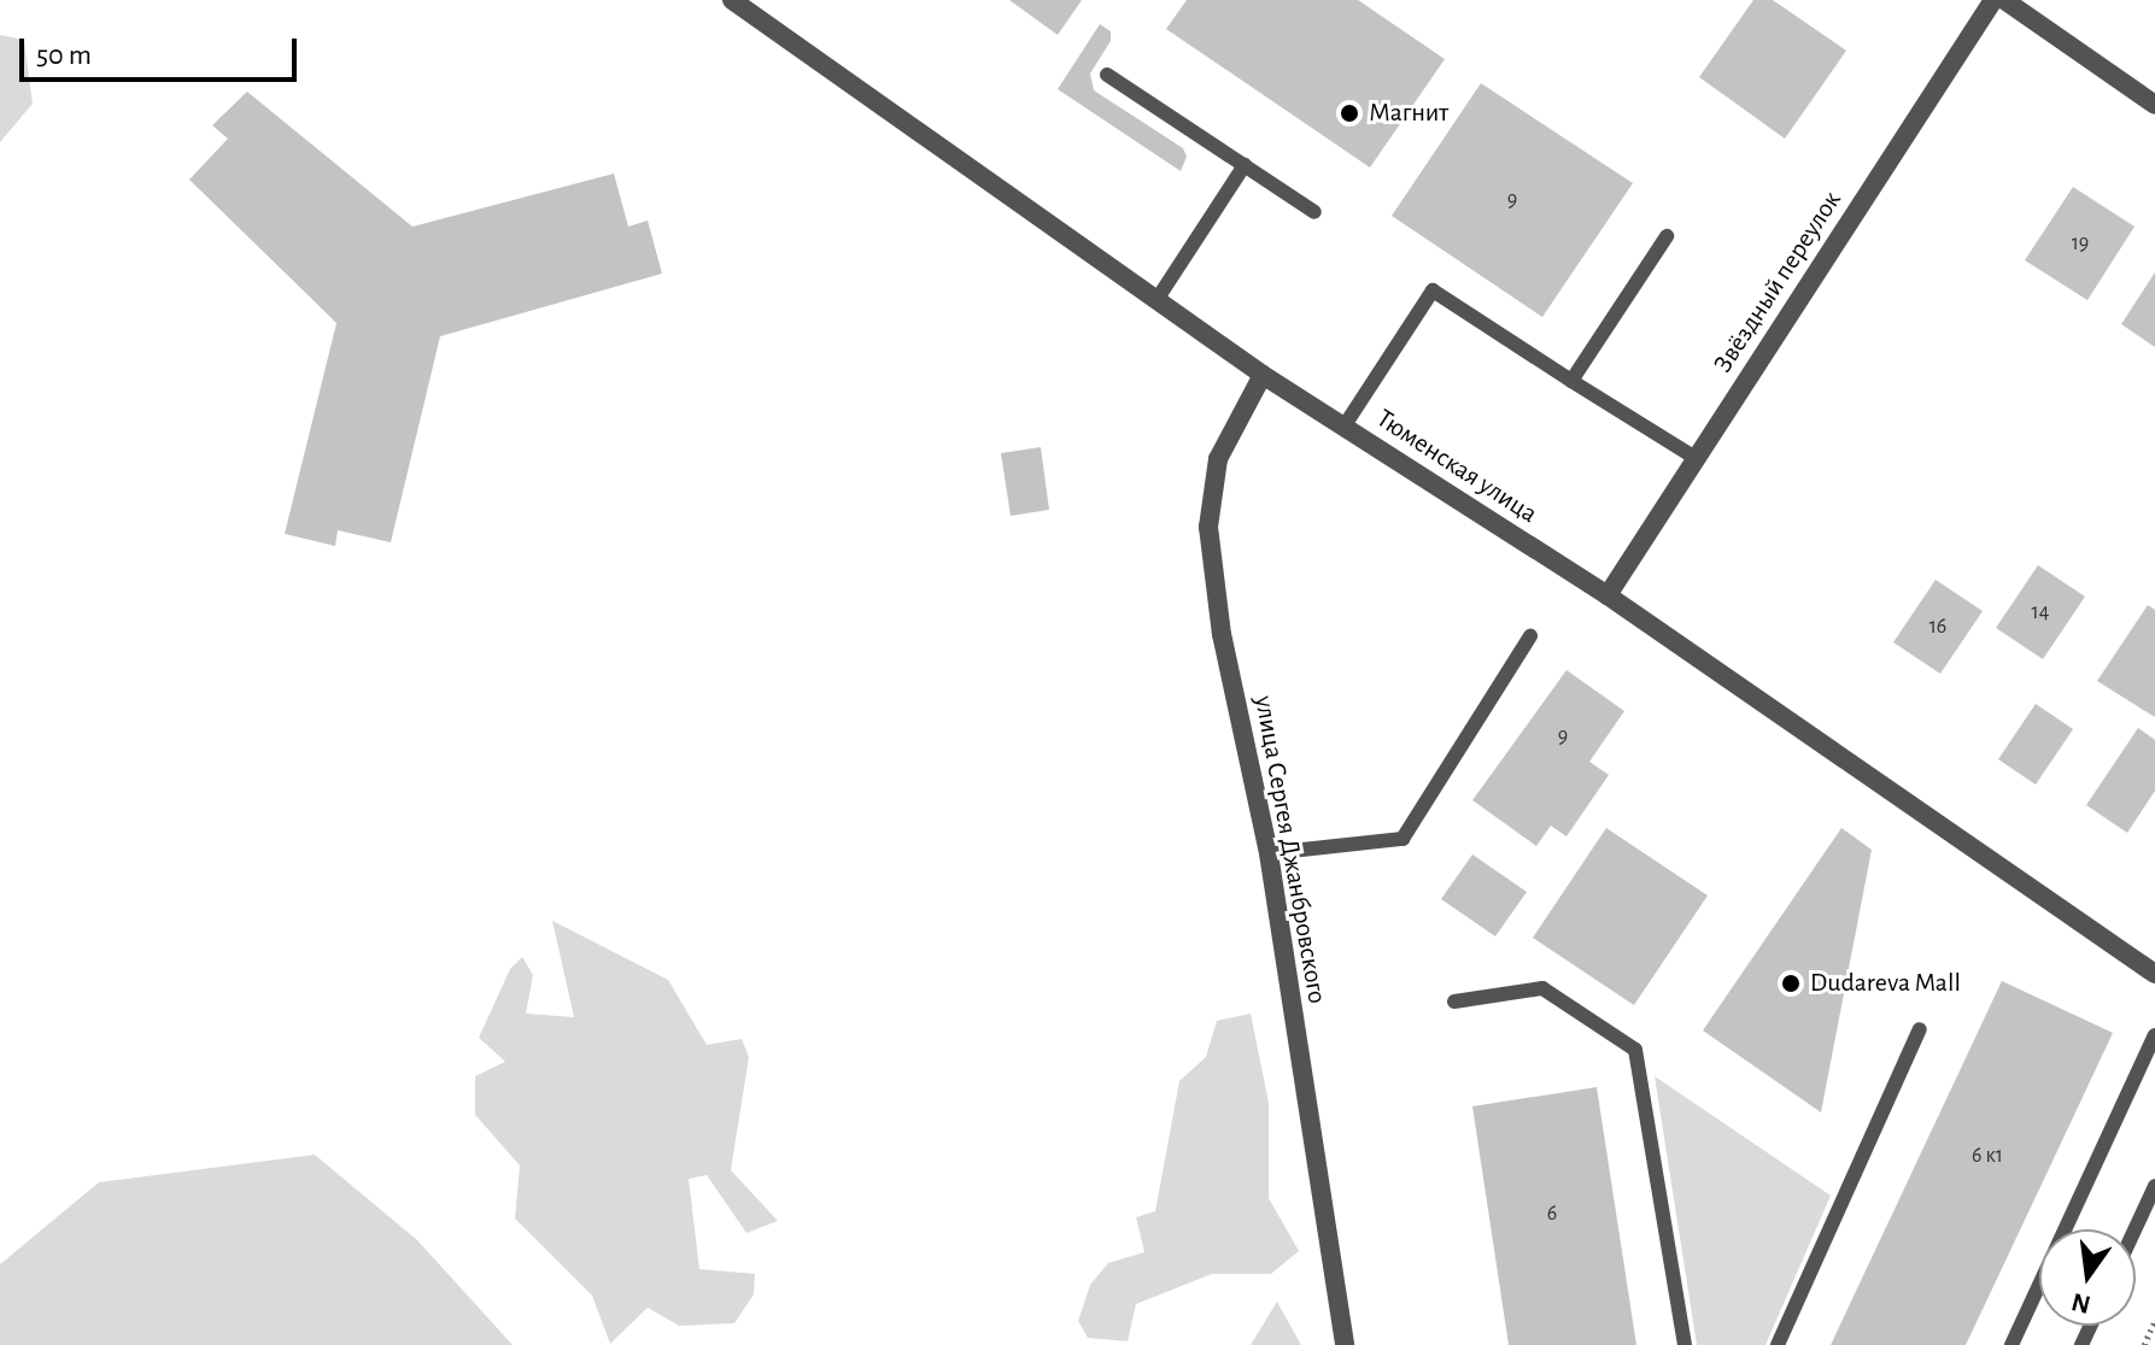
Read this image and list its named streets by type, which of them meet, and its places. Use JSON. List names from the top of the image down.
{
  "streets": {
    "street": ["Звёздный переулок", "Тюменская улица", "улица Сергея Джанбровского"]
  },
  "crossings": [
    ["Звёздный переулок", "Тюменская улица"],
    ["Тюменская улица", "улица Сергея Джанбровского"]
  ],
  "places": ["Магнит", "Dudareva Mall"],
  "house_numbers": [
    "9",
    "19",
    "14",
    "16",
    "9",
    "6 к1",
    "6"
  ],
  "scale_bar": "50 m",
  "north": "bottom"
}
